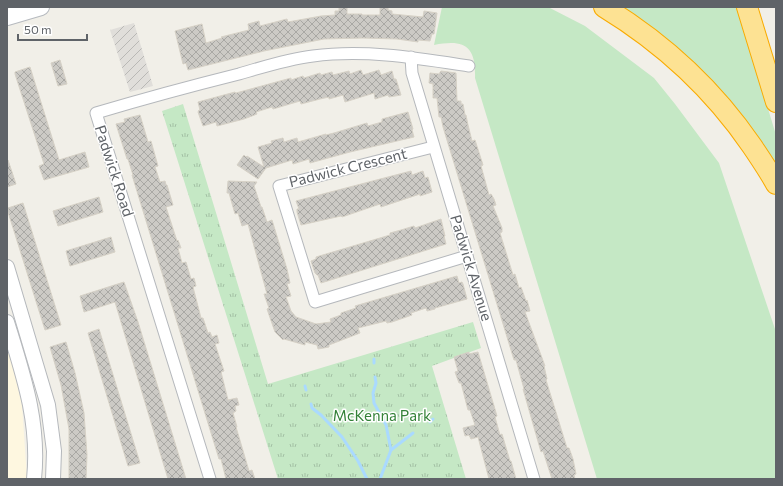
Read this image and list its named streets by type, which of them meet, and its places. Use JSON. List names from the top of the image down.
{
  "streets": {
    "street": ["Padwick Crescent", "Padwick Road", "Padwick Avenue"]
  },
  "crossings": [
    ["Padwick Crescent", "Padwick Avenue"],
    ["Padwick Road", "Padwick Avenue"]
  ],
  "parks": ["McKenna Park"],
  "scale_bar": "50 m"
}
